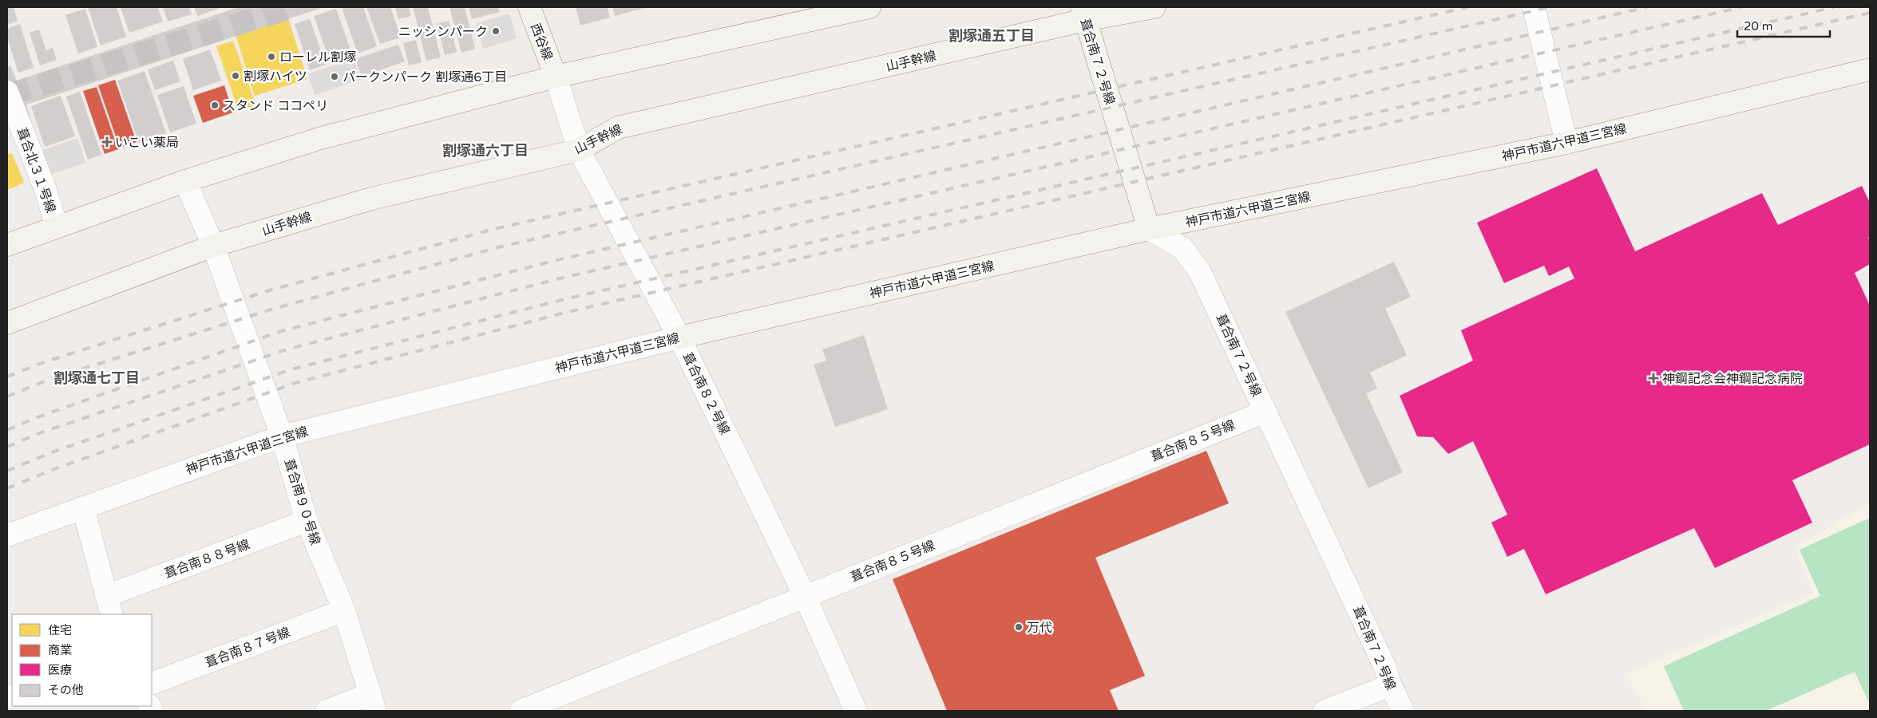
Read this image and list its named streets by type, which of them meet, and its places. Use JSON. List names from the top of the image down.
{
  "streets": {
    "street": [
      "西谷線",
      "山手幹線",
      "葺合南７２号線",
      "神戸市道六甲道三宮線",
      "葺合北３１号線",
      "葺合南８２号線",
      "葺合南８５号線",
      "葺合南９０号線",
      "葺合南８８号線",
      "葺合南８７号線"
    ]
  },
  "crossings": [
    ["西谷線", "葺合南８２号線"],
    ["山手幹線", "葺合南７２号線"],
    ["山手幹線", "葺合南８２号線"],
    ["山手幹線", "葺合南９０号線"],
    ["葺合南７２号線", "神戸市道六甲道三宮線"],
    ["葺合南７２号線", "葺合南８５号線"],
    ["神戸市道六甲道三宮線", "葺合南８２号線"],
    ["神戸市道六甲道三宮線", "葺合南９０号線"],
    ["葺合南８２号線", "葺合南８５号線"],
    ["葺合南９０号線", "葺合南８８号線"],
    ["葺合南９０号線", "葺合南８７号線"]
  ],
  "districts": ["割塚通五丁目", "割塚通六丁目", "割塚通七丁目"],
  "places": {
    "other": [
      "ニッシンパーク",
      "ローレル割塚",
      "割塚ハイツ",
      "パークンパーク 割塚通6丁目",
      "スタンド ココペリ",
      "万代"
    ],
    "health": ["いこい薬局", "神鋼記念会神鋼記念病院"]
  },
  "legend": [
    "住宅",
    "商業",
    "医療",
    "その他"
  ],
  "scale_bar": "20 m"
}
